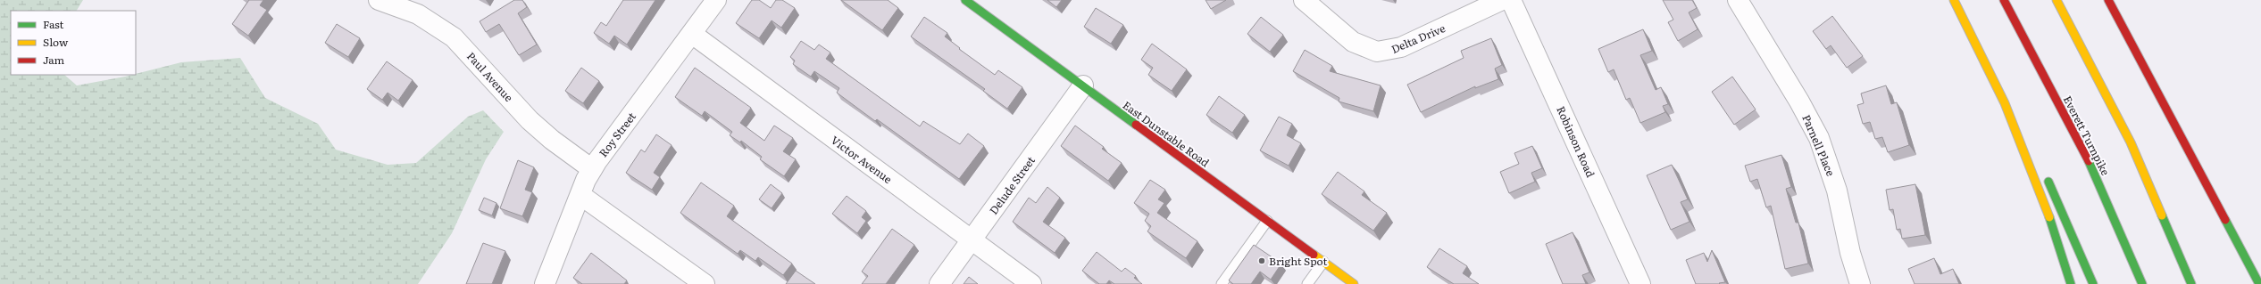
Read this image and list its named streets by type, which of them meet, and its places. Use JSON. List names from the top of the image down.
{
  "streets": {
    "main road": ["East Dunstable Road", "Everett Turnpike"],
    "street": [
      "Delta Drive",
      "Paul Avenue",
      "Roy Street",
      "Robinson Road",
      "Parnell Place",
      "Victor Avenue",
      "Delude Street"
    ]
  },
  "crossings": [
    ["Paul Avenue", "Roy Street"],
    ["East Dunstable Road", "Delude Street"],
    ["Roy Street", "Victor Avenue"],
    ["Victor Avenue", "Delude Street"]
  ],
  "places": ["Bright Spot"],
  "legend": ["Fast", "Slow", "Jam"]
}
